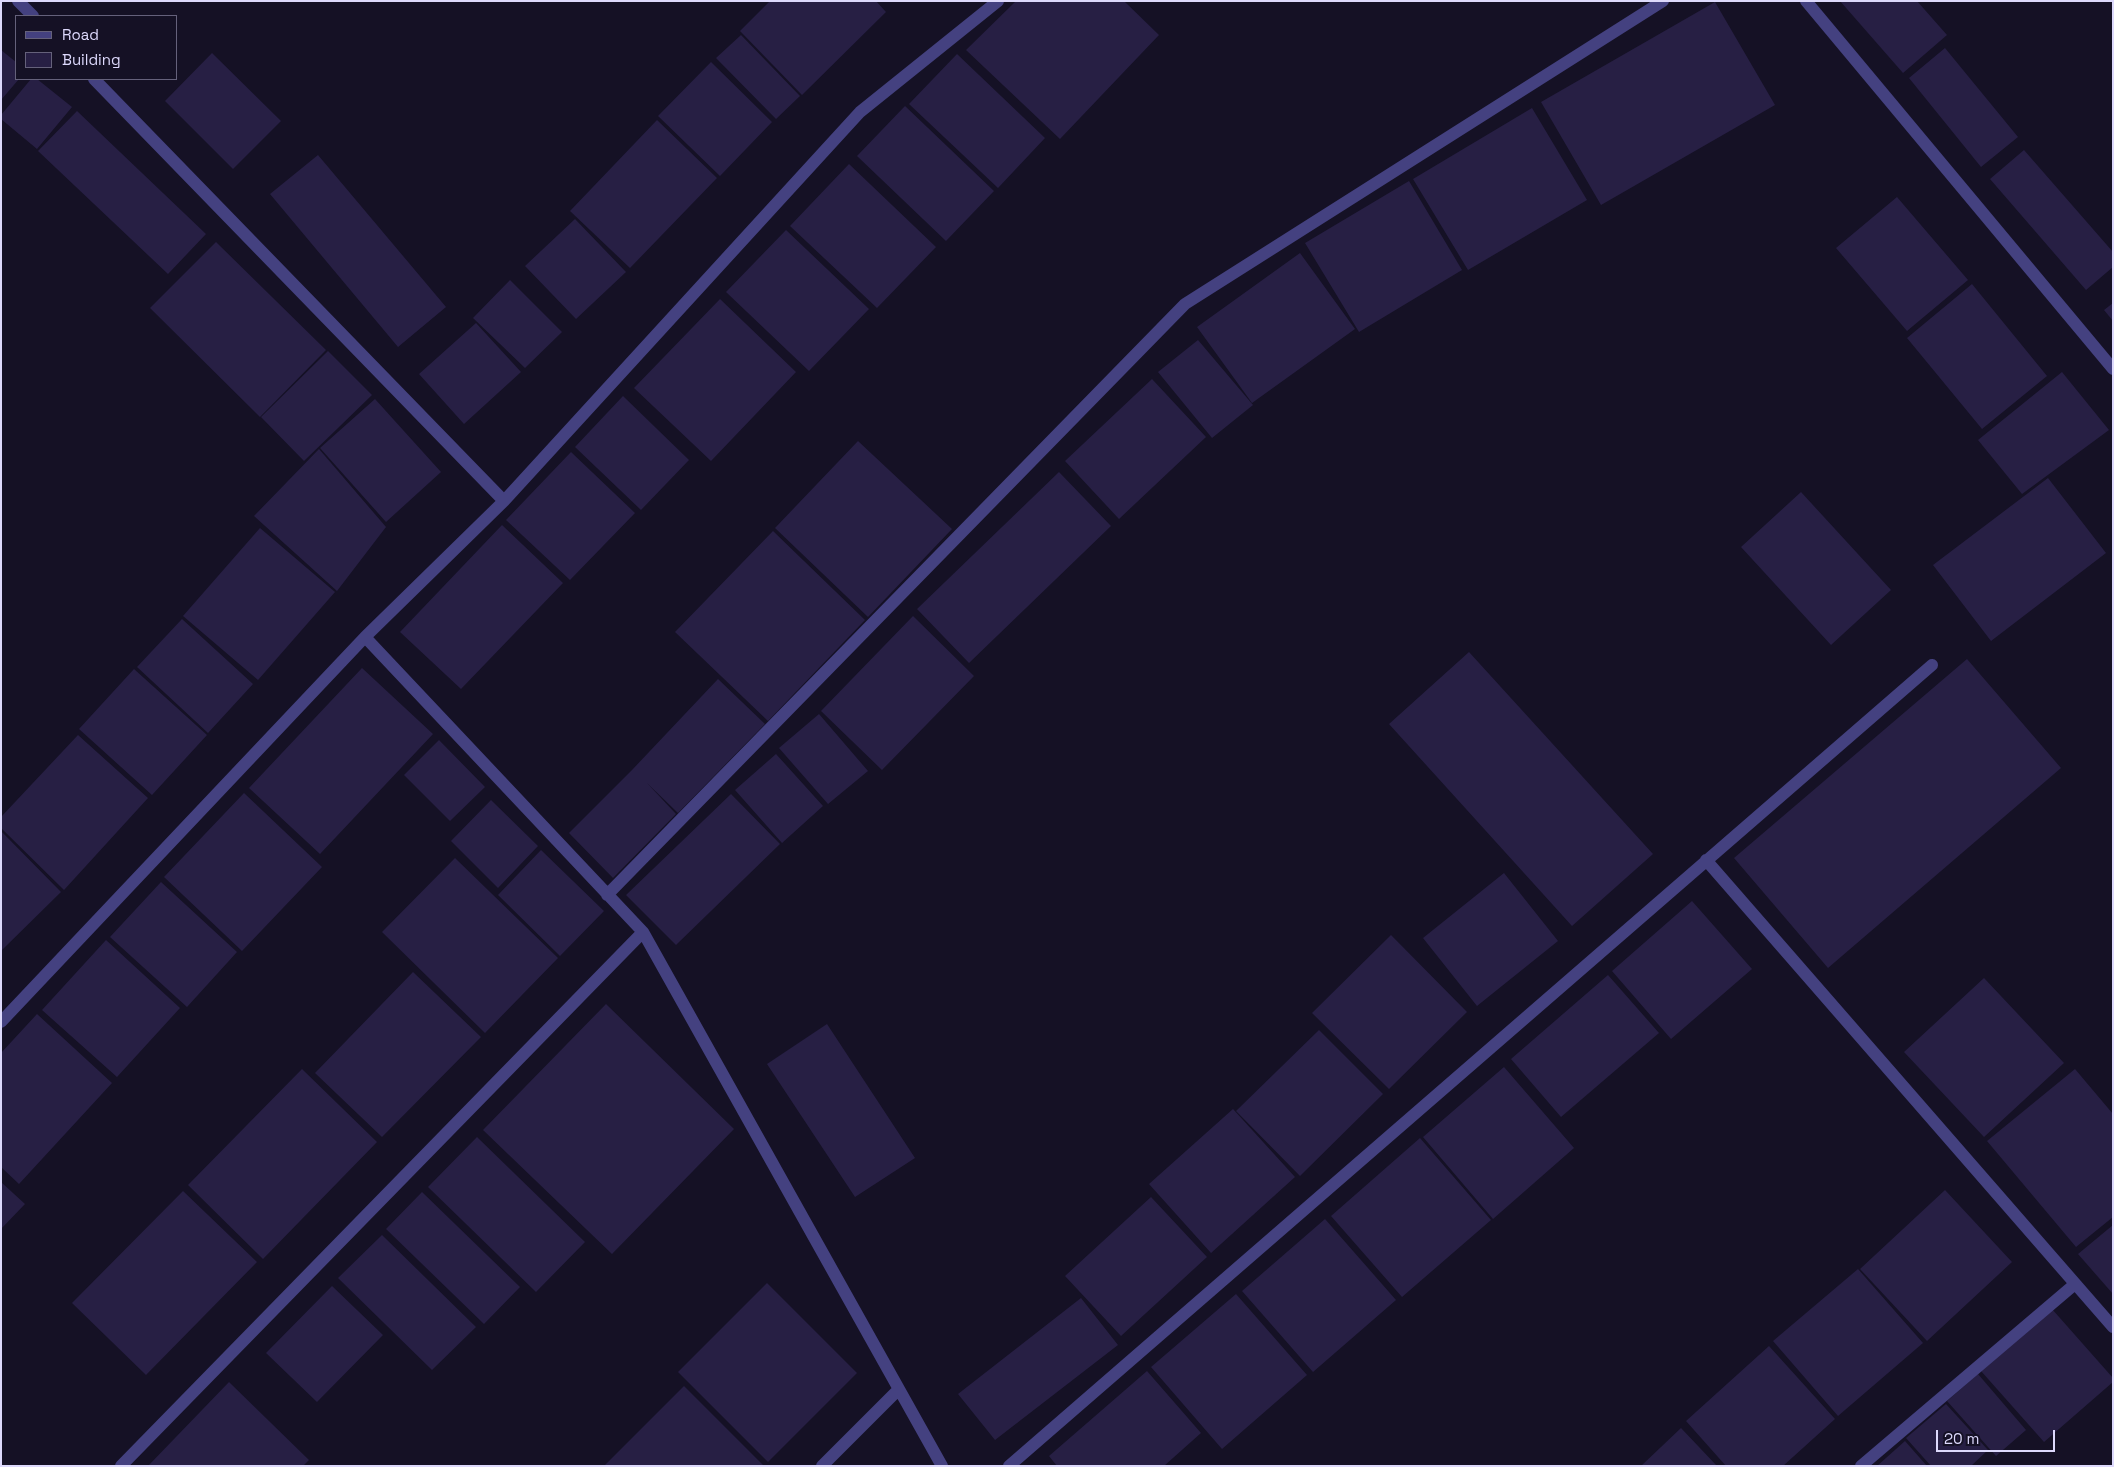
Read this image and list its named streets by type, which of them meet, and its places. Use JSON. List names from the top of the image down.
{
  "legend": ["Road", "Building"],
  "scale_bar": "20 m"
}
